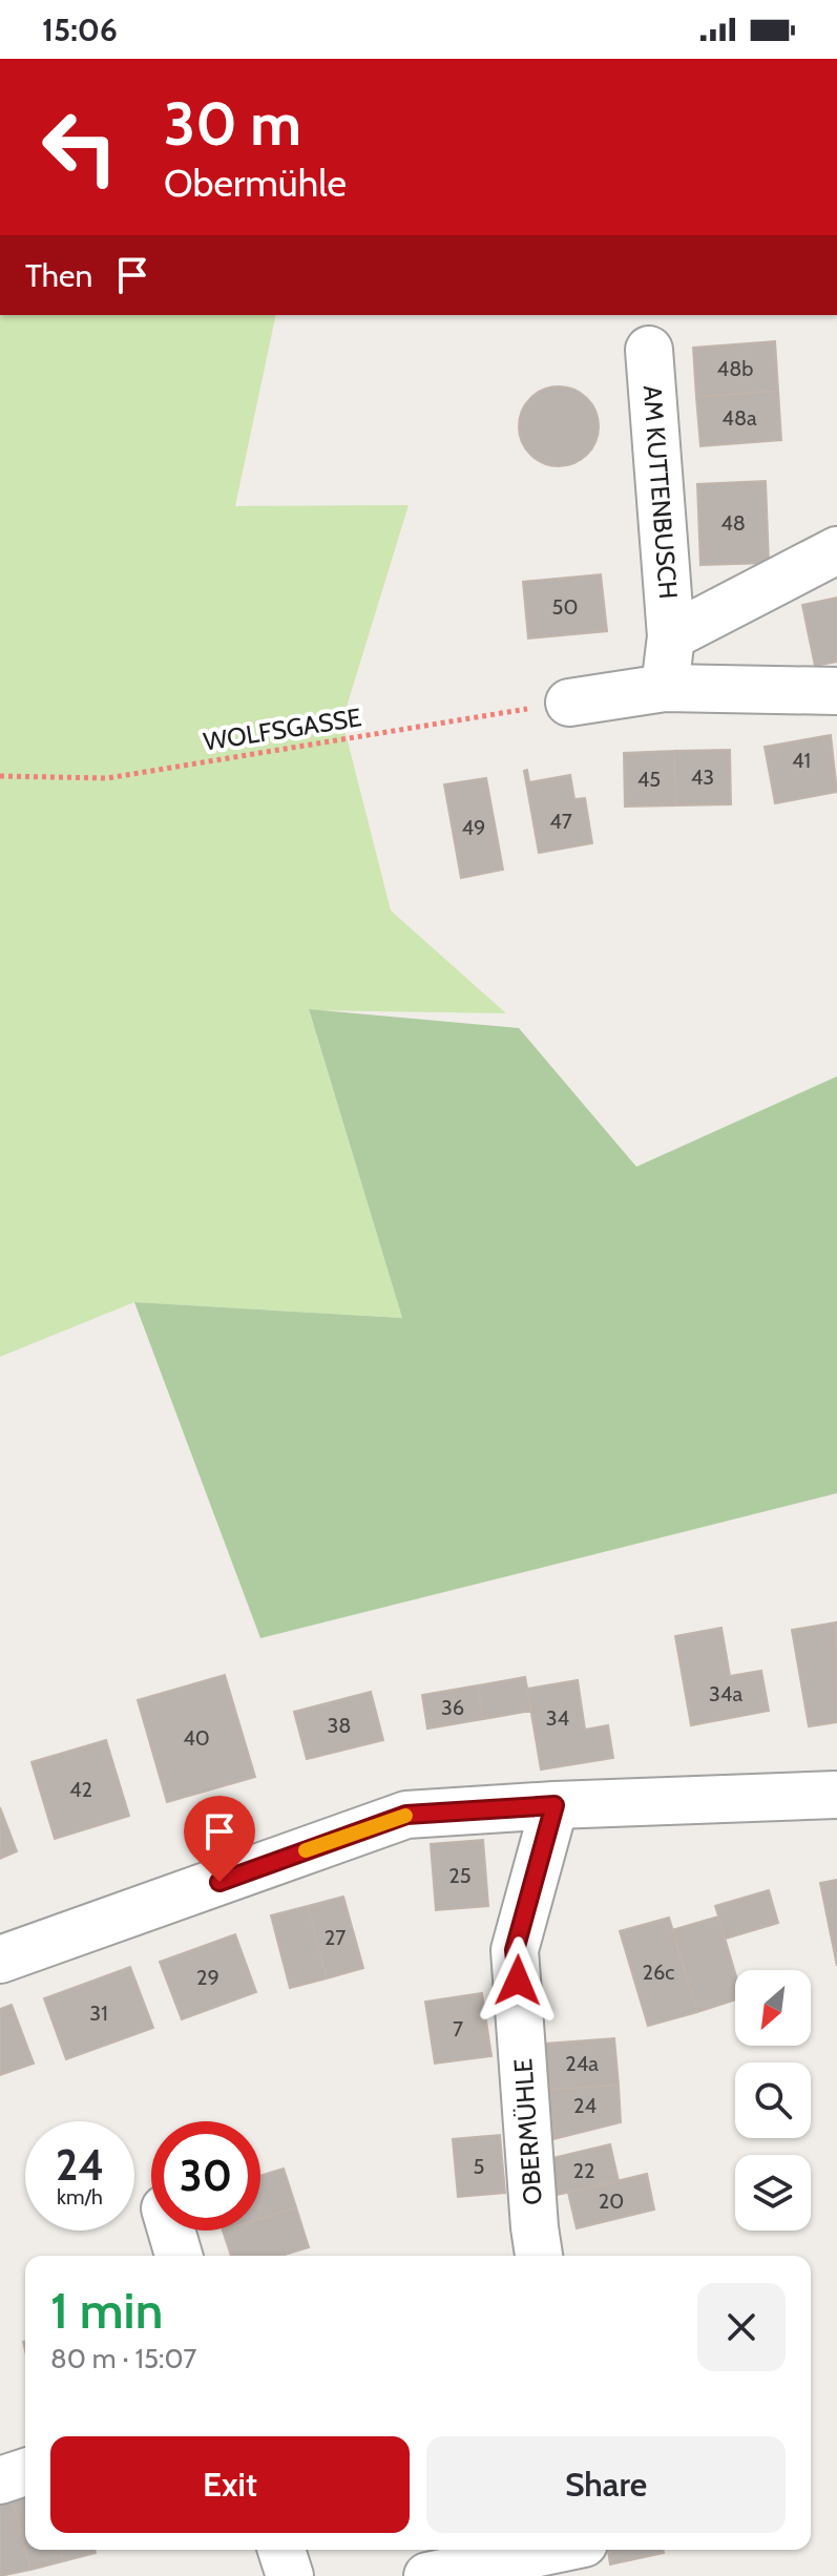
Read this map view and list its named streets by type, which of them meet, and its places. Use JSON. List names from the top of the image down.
{
  "streets": {
    "street": ["AM KUTTENBUSCH", "OBERMÜHLE"],
    "path": ["WOLFSGASSE"]
  },
  "house_numbers": [
    "48b",
    "48a",
    "48",
    "50",
    "41",
    "43",
    "45",
    "47",
    "49",
    "34a",
    "36",
    "34",
    "38",
    "40",
    "42",
    "25",
    "27",
    "26c",
    "29",
    "31",
    "7",
    "24a",
    "24",
    "5",
    "22",
    "20"
  ],
  "north": "bottom left",
  "page": {
    "status": "15:06",
    "turn": ["30 m", "Obermühle"],
    "then": "Then",
    "speed": "24 km/h",
    "limit": "30",
    "heading": ["1 min", "80 m · 15:07"],
    "buttons": ["Exit", "Share"]
  }
}
